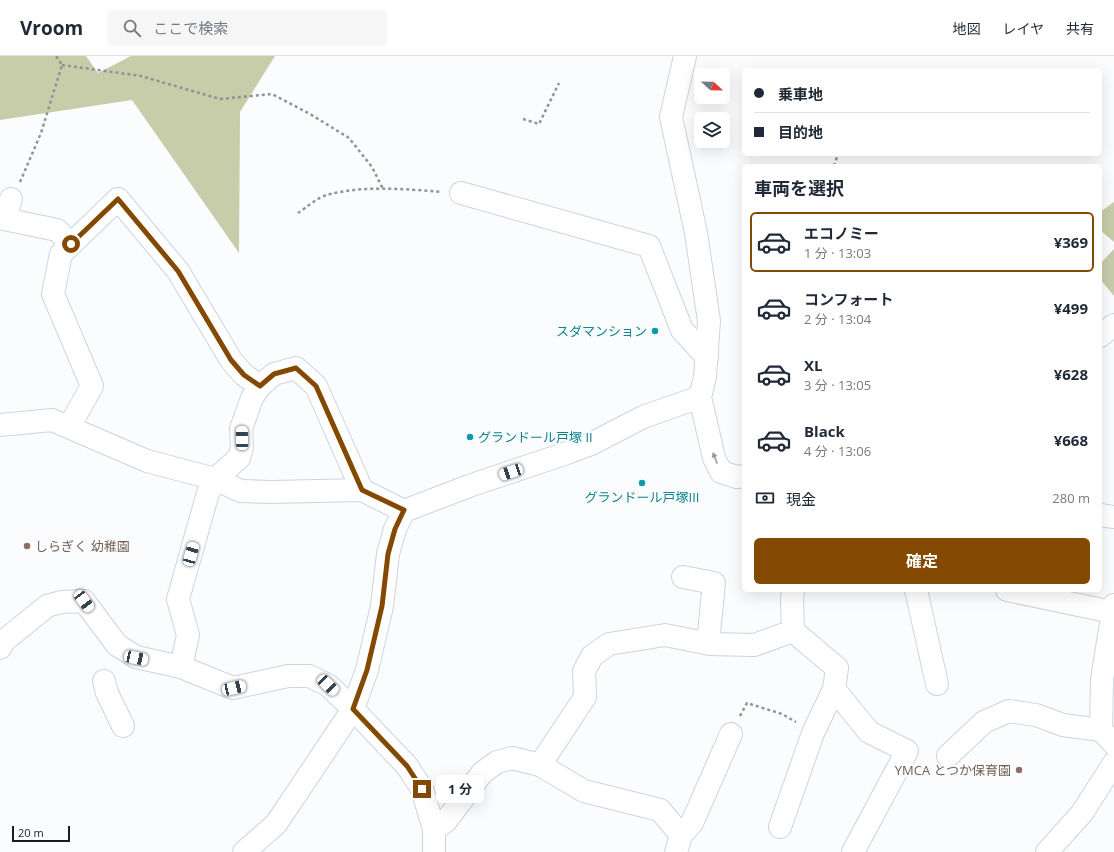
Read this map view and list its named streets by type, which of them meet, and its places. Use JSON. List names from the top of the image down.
{
  "places": [
    "スダマンション",
    "グランドール戸塚 II",
    "グランドール戸塚III",
    "しらぎく 幼稚園",
    "YMCA とつか保育園"
  ],
  "scale_bar": "20 m",
  "north": "right",
  "page": {
    "header": "Vroom",
    "search": "ここで検索",
    "nav": ["地図", "レイヤ", "共有"],
    "banner": ["乗車地", "目的地"],
    "heading": "車両を選択",
    "list": [
      {
        "name": "エコノミー",
        "note": "1 分 · 13:03",
        "value": "¥369"
      },
      {
        "name": "コンフォート",
        "note": "2 分 · 13:04",
        "value": "¥499"
      },
      {
        "name": "XL",
        "note": "3 分 · 13:05",
        "value": "¥628"
      },
      {
        "name": "Black",
        "note": "4 分 · 13:06",
        "value": "¥668"
      }
    ],
    "pay": ["現金", "280 m"],
    "buttons": "確定",
    "bubble": "1 分",
    "scale": "20 m"
  }
}
